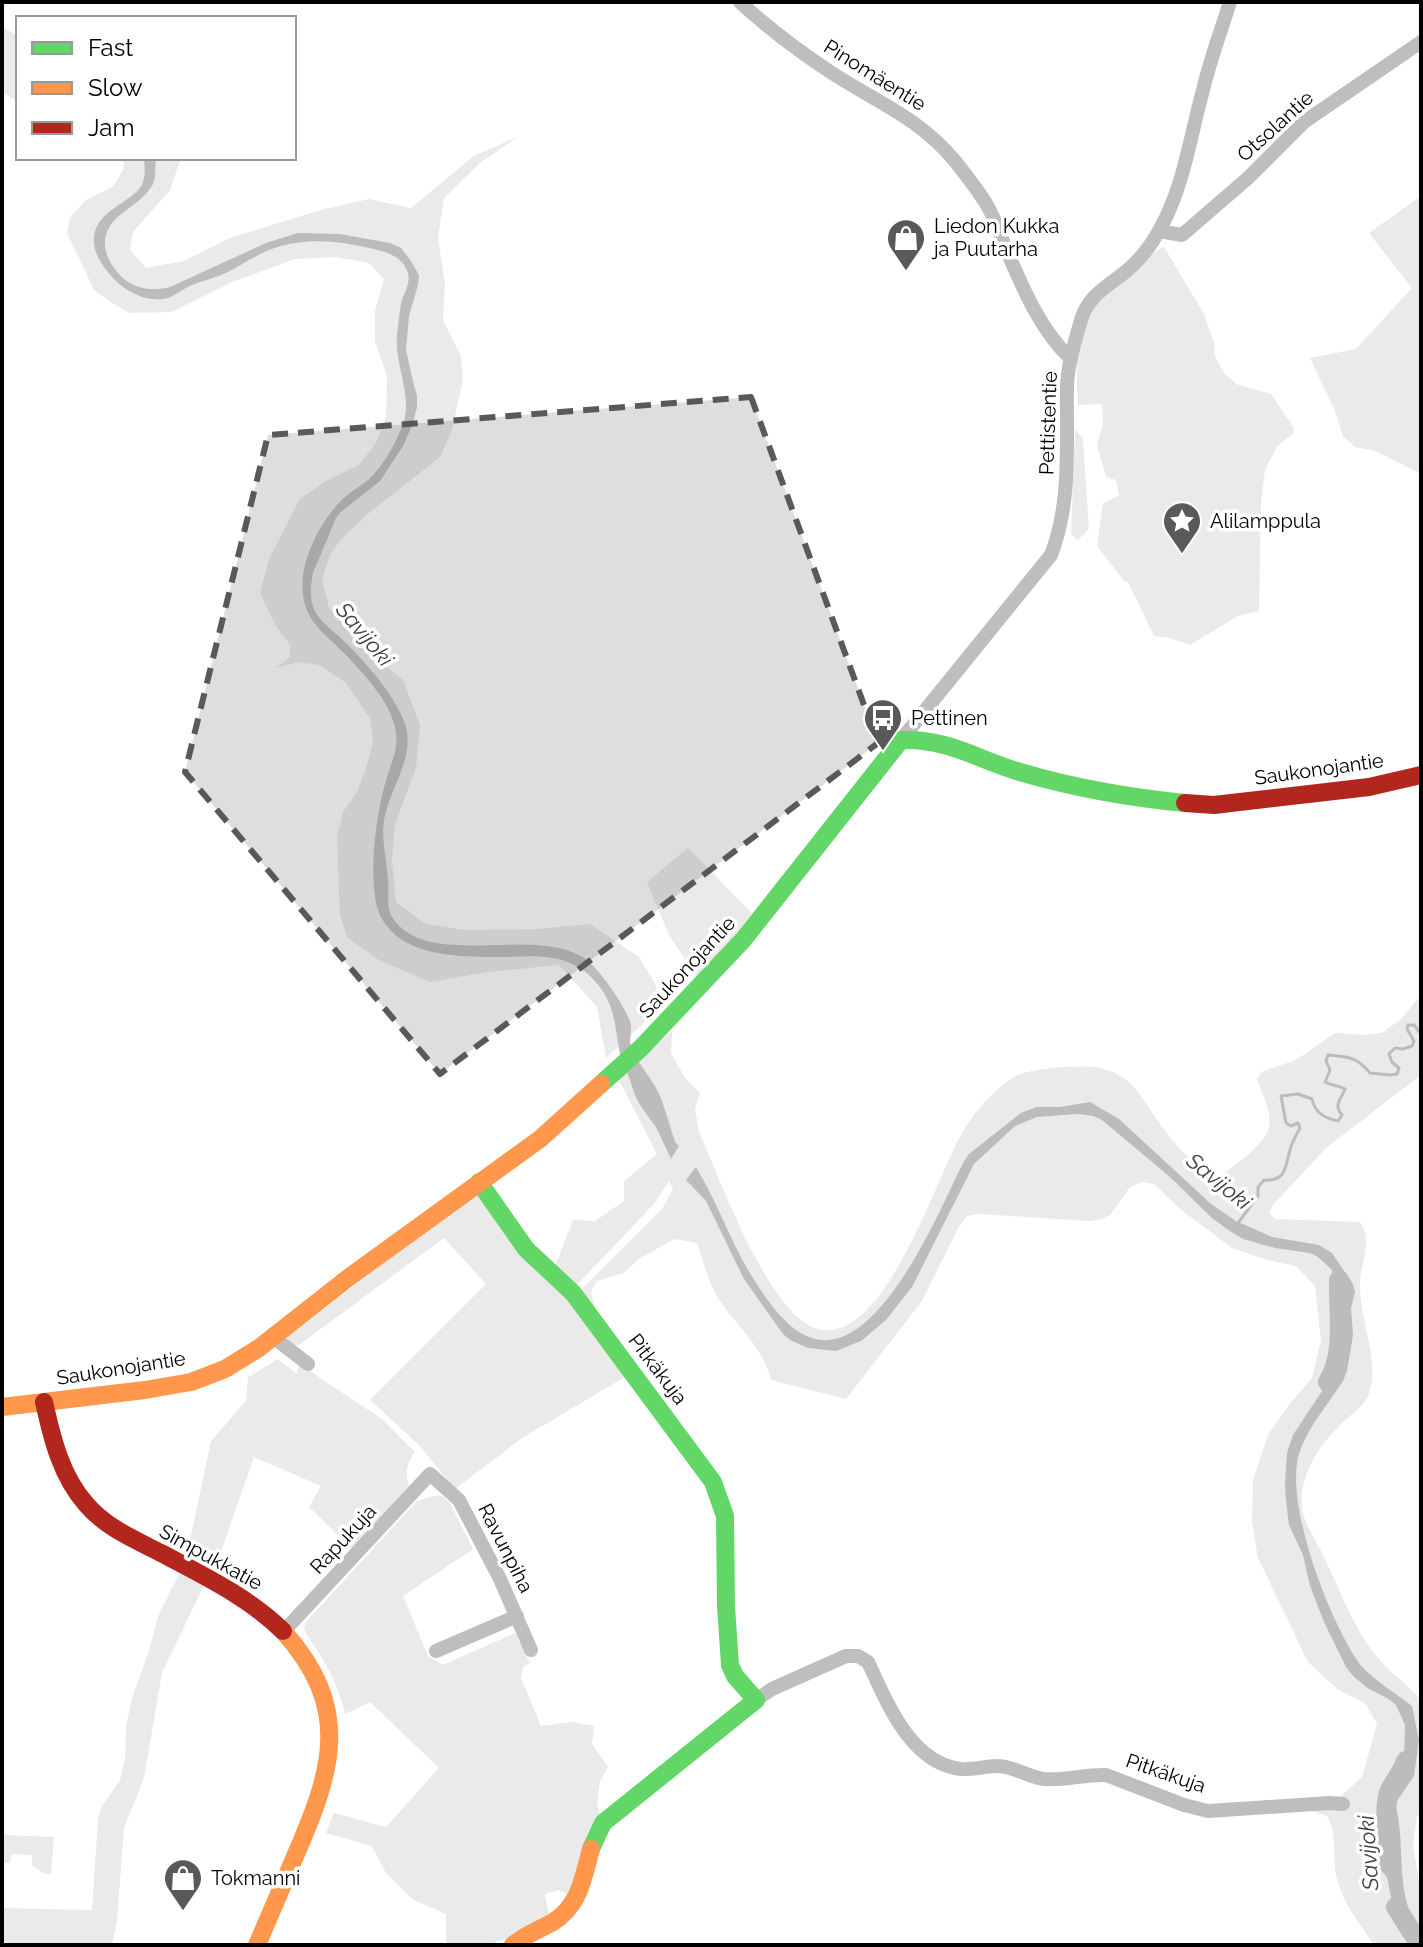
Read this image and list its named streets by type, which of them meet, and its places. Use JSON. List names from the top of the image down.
{
  "streets": {
    "street": [
      "Pinomäentie",
      "Otsolantie",
      "Pettistentie",
      "Saukonojantie",
      "Pitkäkuja",
      "Rapukuja",
      "Ravunpiha",
      "Simpukkatie"
    ]
  },
  "crossings": [
    ["Pinomäentie", "Pettistentie"],
    ["Otsolantie", "Pettistentie"],
    ["Pettistentie", "Saukonojantie"],
    ["Saukonojantie", "Pitkäkuja"],
    ["Saukonojantie", "Simpukkatie"],
    ["Rapukuja", "Ravunpiha"],
    ["Rapukuja", "Simpukkatie"]
  ],
  "water": ["Savijoki"],
  "places": {
    "shop": ["Liedon Kukka ja Puutarha", "Tokmanni"],
    "place": ["Alilamppula"],
    "bus stop": ["Pettinen"]
  },
  "legend": ["Fast", "Slow", "Jam"]
}
